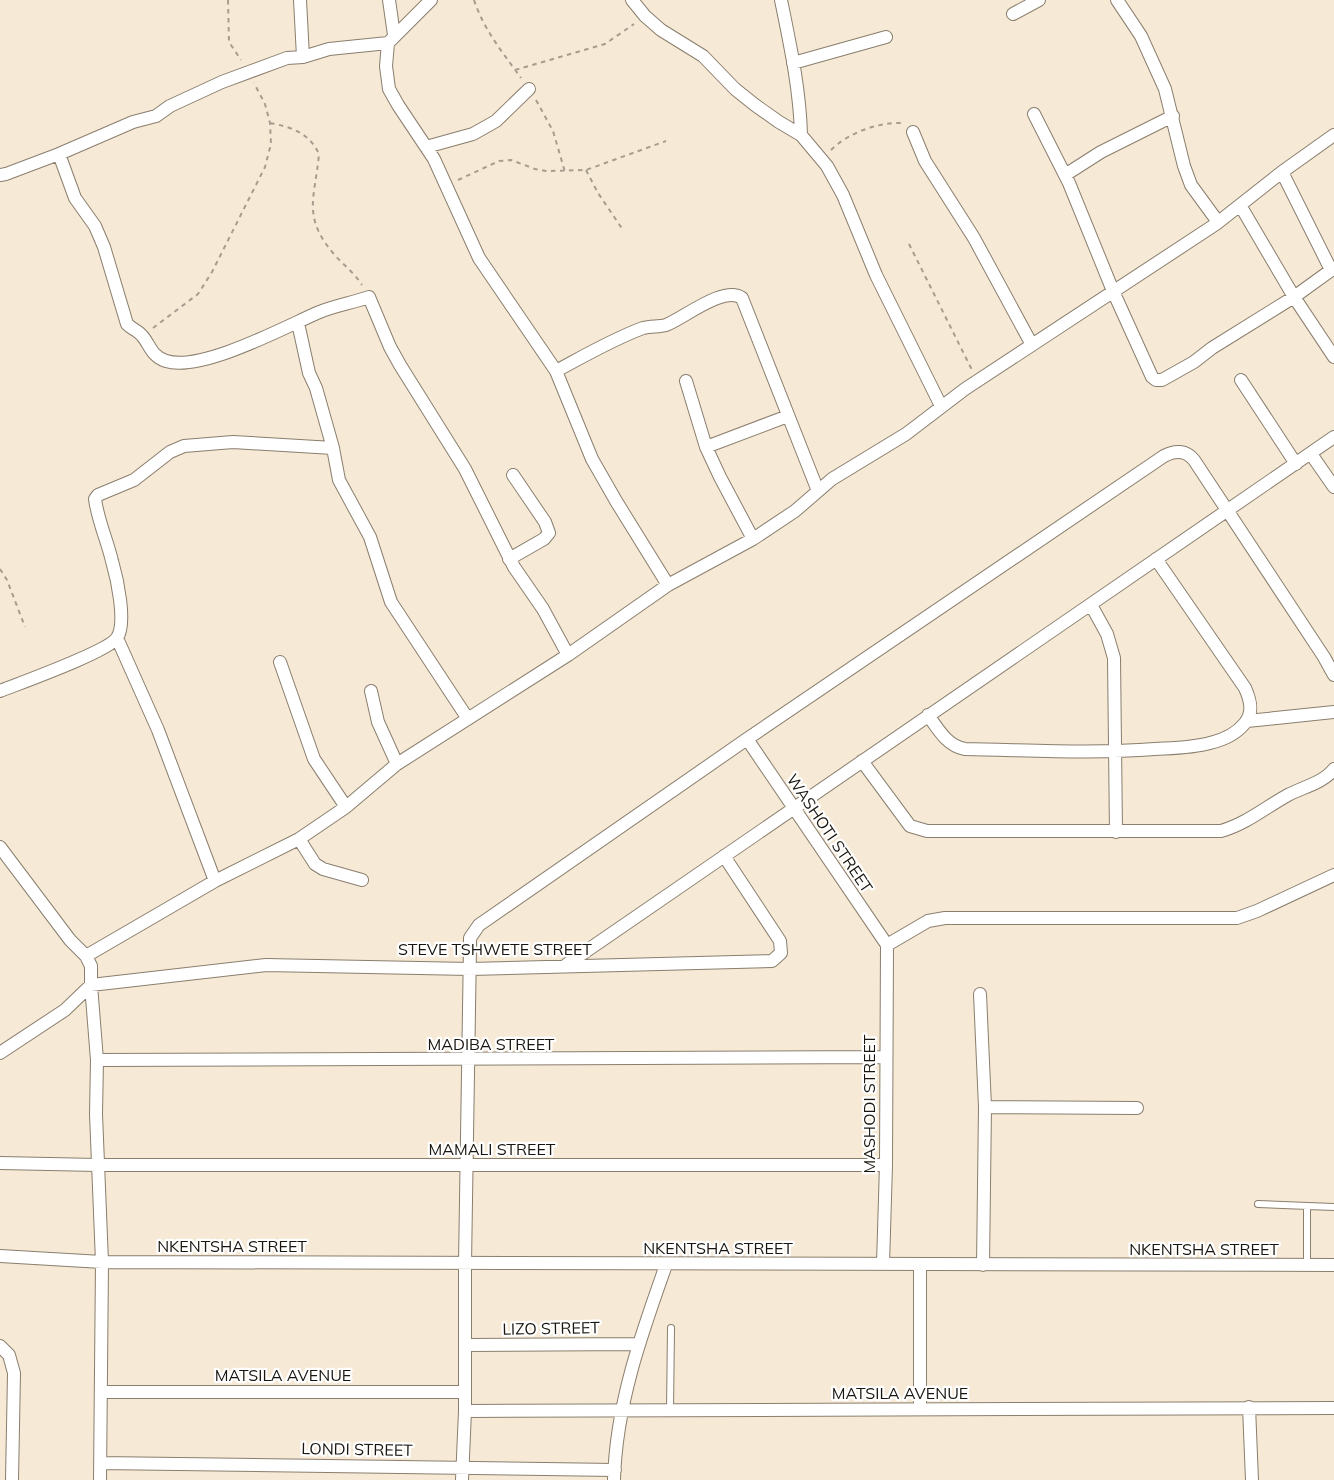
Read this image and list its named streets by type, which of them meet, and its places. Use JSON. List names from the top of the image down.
{
  "streets": {
    "street": [
      "WASHOTI STREET",
      "STEVE TSHWETE STREET",
      "MADIBA STREET",
      "MASHODI STREET",
      "MAMALI STREET",
      "NKENTSHA STREET",
      "LIZO STREET",
      "MATSILA AVENUE",
      "LONDI STREET"
    ]
  },
  "crossings": [
    ["WASHOTI STREET", "MASHODI STREET"],
    ["MADIBA STREET", "MASHODI STREET"],
    ["MASHODI STREET", "MAMALI STREET"],
    ["MASHODI STREET", "NKENTSHA STREET"]
  ]
}
